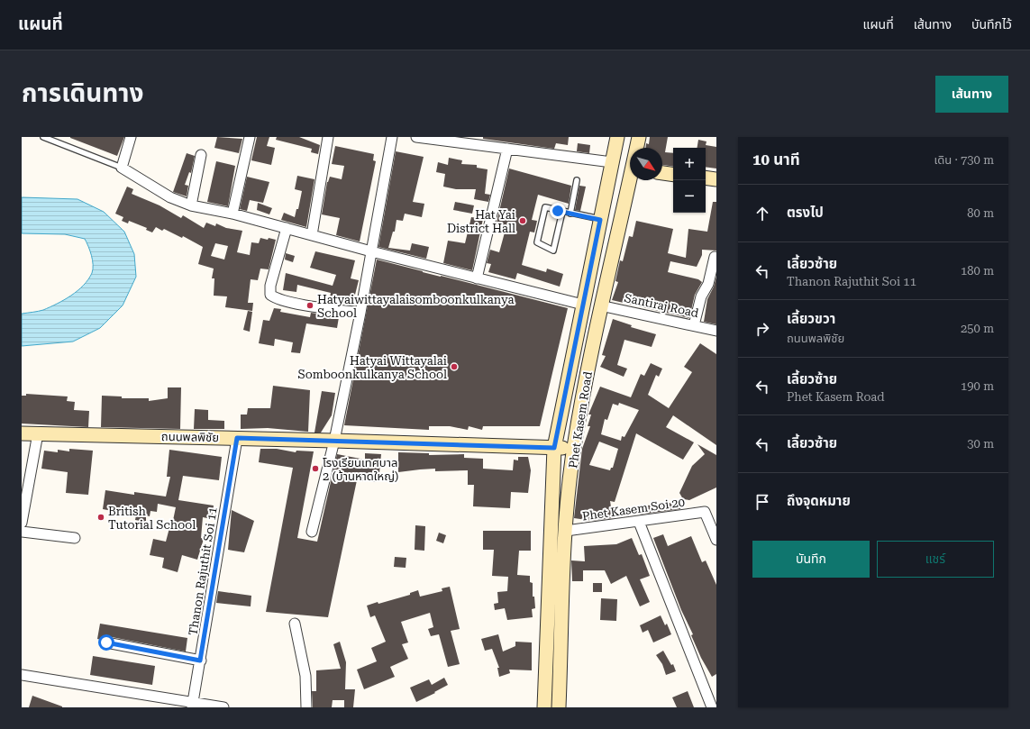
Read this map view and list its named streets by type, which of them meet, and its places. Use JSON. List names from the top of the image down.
{
  "streets": {
    "main road": ["Phet Kasem Road", "ถนนพลพิชัย"],
    "street": ["Santiraj Road", "Phet Kasem Soi 20", "Thanon Rajuthit Soi 11"]
  },
  "crossings": [
    ["Santiraj Road", "Phet Kasem Road"],
    ["Phet Kasem Road", "ถนนพลพิชัย"],
    ["Phet Kasem Road", "Phet Kasem Soi 20"],
    ["ถนนพลพิชัย", "Thanon Rajuthit Soi 11"]
  ],
  "places": [
    "Hat Yai District Hall",
    "Hatyaiwittayalaisomboonkulkanya School",
    "Hatyai Wittayalai Somboonkulkanya School",
    "โรงเรียนเทศบาล 2 (บ้านหาดใหญ่)",
    "British Tutorial School"
  ],
  "north": "bottom right",
  "page": {
    "header": "แผนที่",
    "nav": ["แผนที่", "เส้นทาง", "บันทึกไว้"],
    "title": "การเดินทาง",
    "buttons": [
      "เส้นทาง",
      ["บันทึก", "แชร์"]
    ],
    "heading": ["10 นาที", "เดิน · 730 m"],
    "map_buttons": ["+", "−"],
    "list": [
      ["ตรงไป", "80 m"],
      ["เลี้ยวซ้าย", "Thanon Rajuthit Soi 11", "180 m"],
      ["เลี้ยวขวา", "ถนนพลพิชัย", "250 m"],
      ["เลี้ยวซ้าย", "Phet Kasem Road", "190 m"],
      ["เลี้ยวซ้าย", "30 m"],
      "ถึงจุดหมาย"
    ]
  }
}
